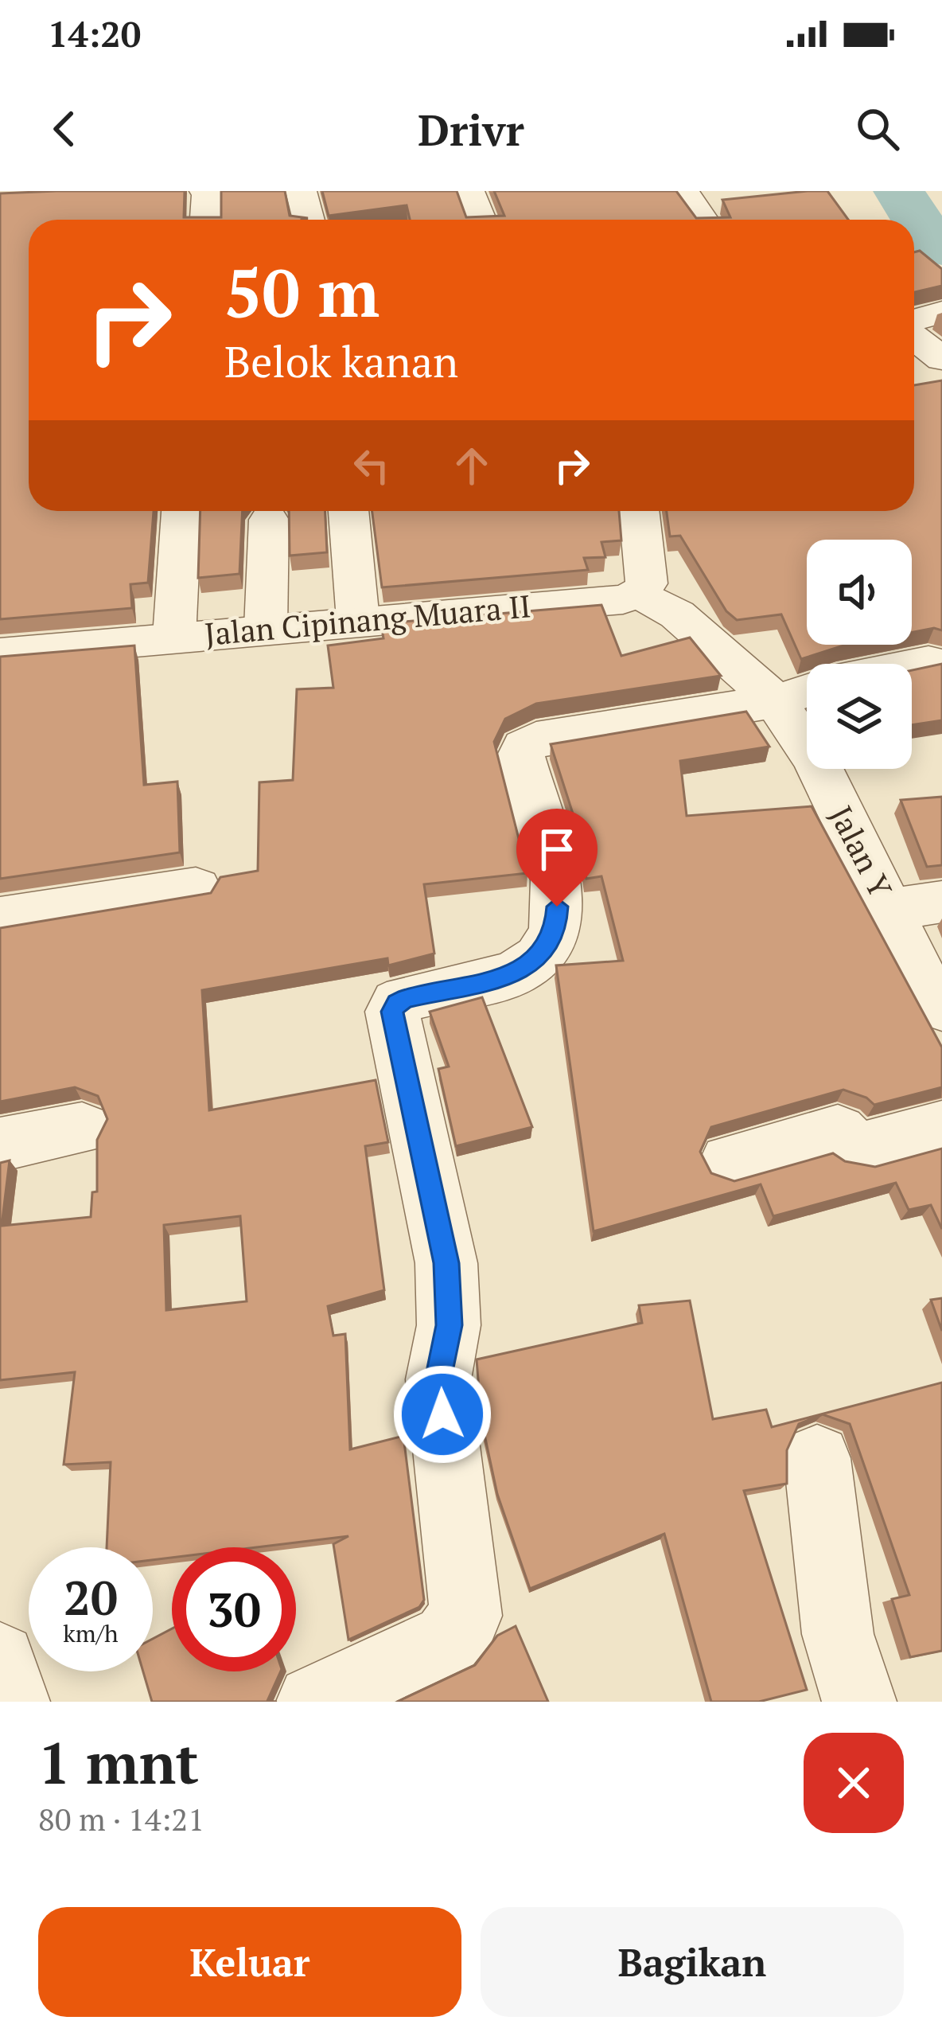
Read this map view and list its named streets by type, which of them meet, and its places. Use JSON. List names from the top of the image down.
{
  "streets": {
    "street": ["Jalan Cipinang Muara II", "Jalan Y"]
  },
  "crossings": [
    ["Jalan Cipinang Muara II", "Jalan Y"]
  ],
  "page": {
    "status": "14:20",
    "header": "Drivr",
    "turn": ["50 m", "Belok kanan"],
    "speed": "20 km/h",
    "limit": "30",
    "heading": ["1 mnt", "80 m · 14:21"],
    "buttons": ["Keluar", "Bagikan"]
  }
}
